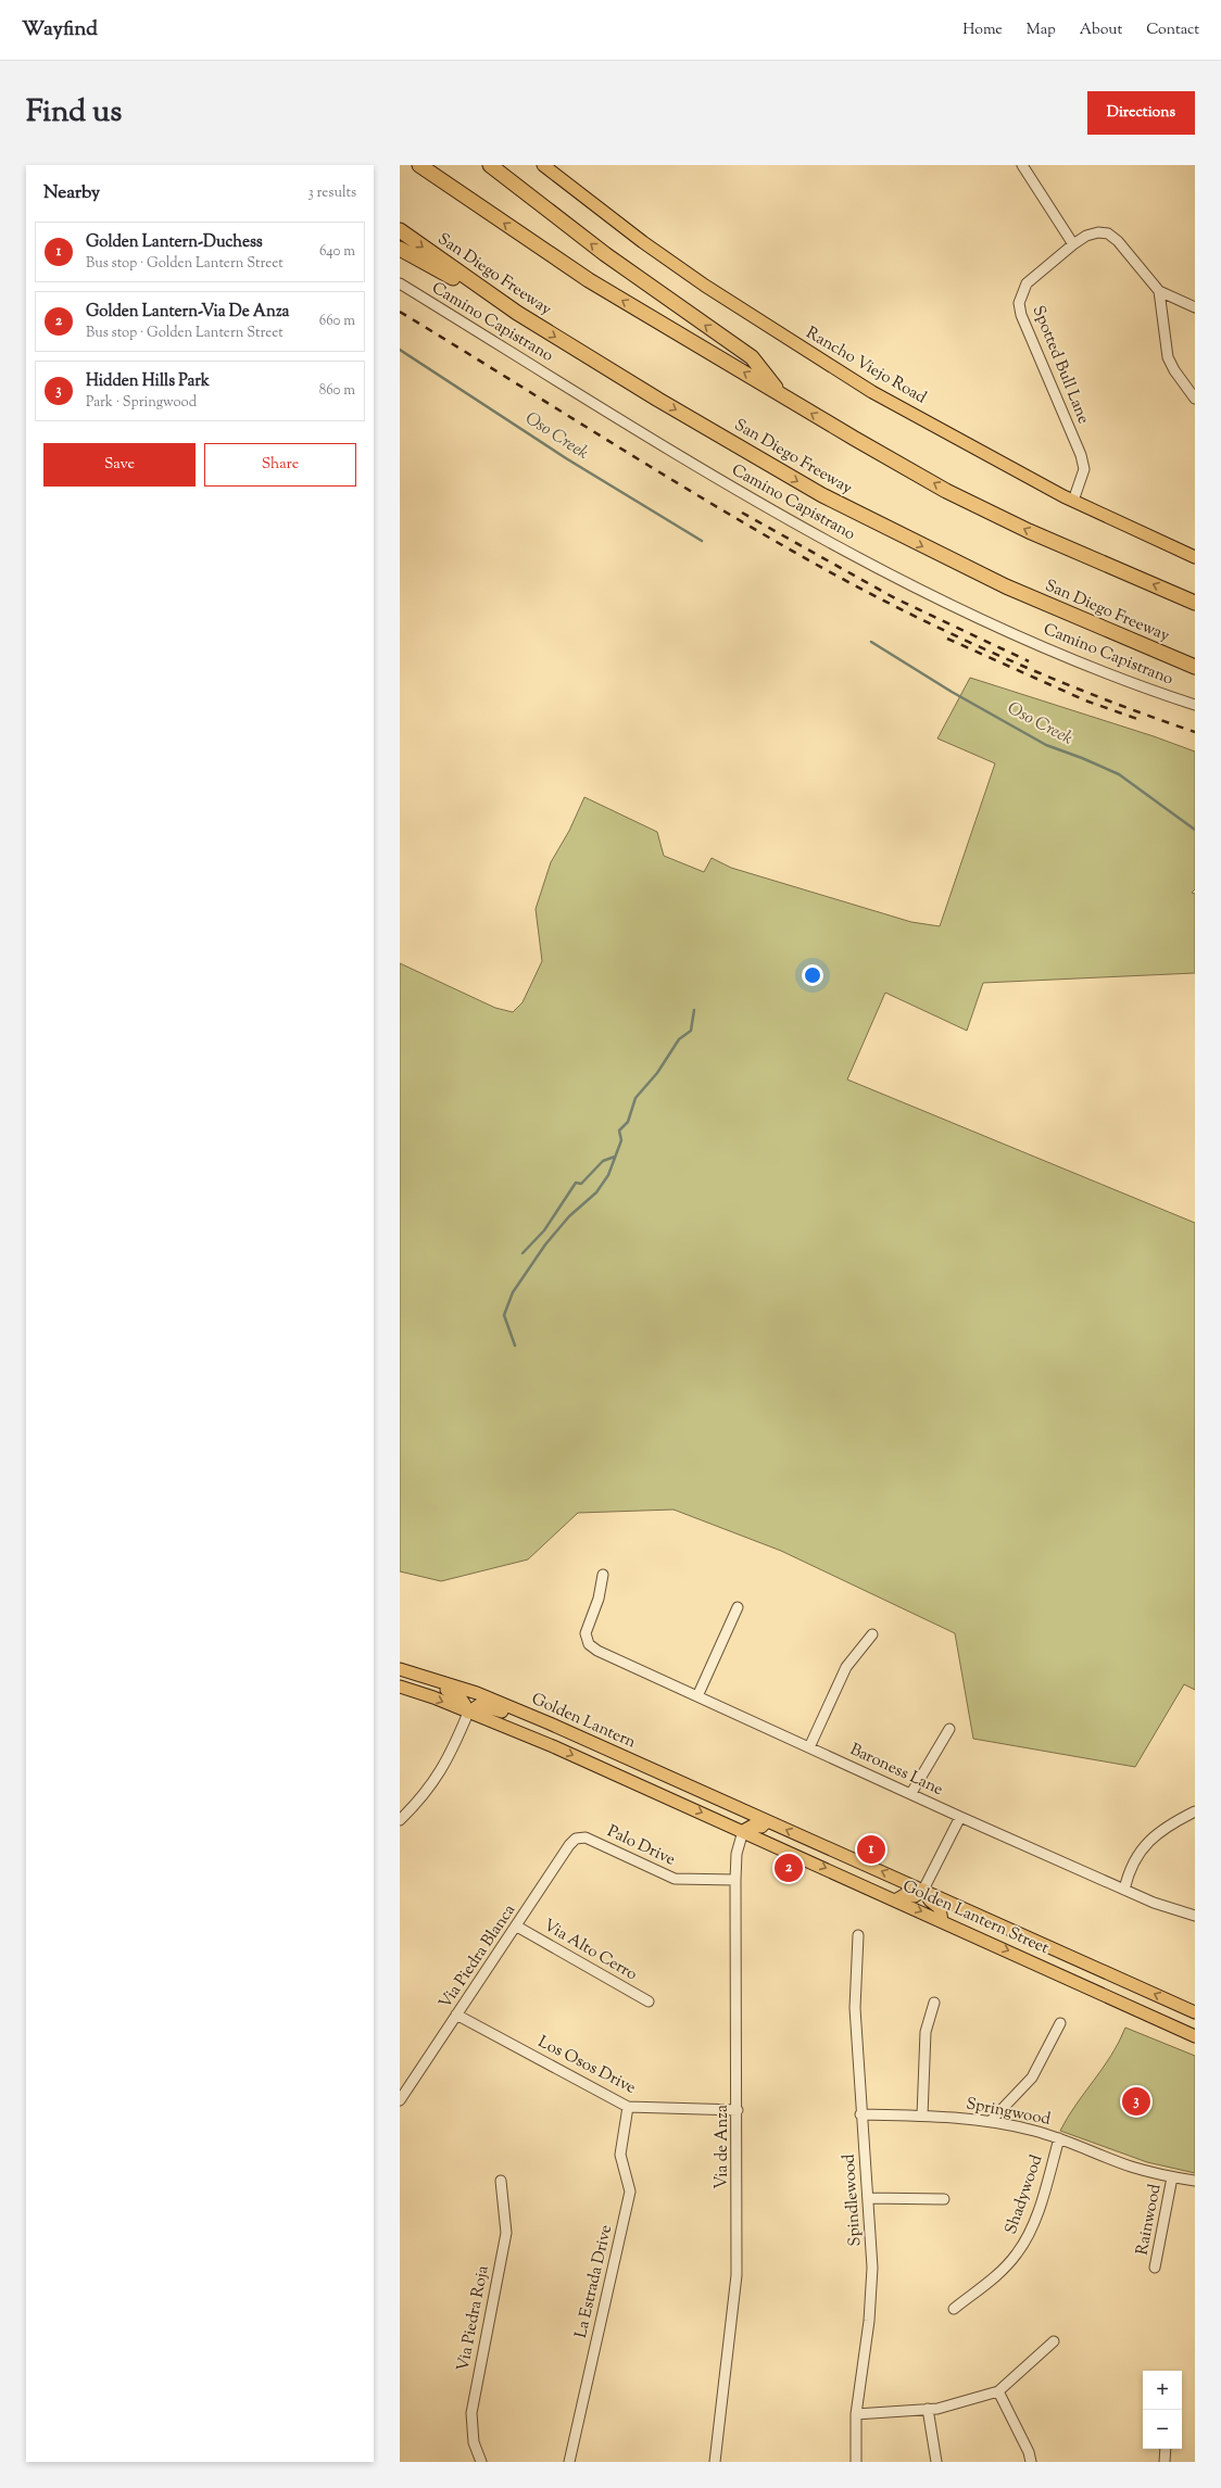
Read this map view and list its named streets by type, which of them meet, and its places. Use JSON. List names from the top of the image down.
{
  "streets": {
    "highway": ["San Diego Freeway"],
    "main road": ["Rancho Viejo Road", "Golden Lantern", "Golden Lantern Street"],
    "street": [
      "Camino Capistrano",
      "Spotted Bull Lane",
      "Baroness Lane",
      "Palo Drive",
      "Via Alto Cerro",
      "Via Piedra Blanca",
      "Los Osos Drive",
      "Springwood",
      "Via de Anza",
      "Shadywood",
      "Spindlewood",
      "Rainwood",
      "La Estrada Drive",
      "Via Piedra Roja"
    ]
  },
  "crossings": [
    ["Spotted Bull Lane", "Rancho Viejo Road"],
    ["Golden Lantern", "Golden Lantern Street"],
    ["Palo Drive", "Via Piedra Blanca"],
    ["Palo Drive", "Via de Anza"],
    ["Golden Lantern Street", "Via de Anza"],
    ["Via Alto Cerro", "Via Piedra Blanca"],
    ["Via Piedra Blanca", "Los Osos Drive"],
    ["Los Osos Drive", "Via de Anza"],
    ["Los Osos Drive", "La Estrada Drive"],
    ["Springwood", "Shadywood"],
    ["Springwood", "Spindlewood"],
    ["Springwood", "Rainwood"]
  ],
  "water": ["Oso Creek"],
  "page": {
    "header": "Wayfind",
    "nav": [
      "Home",
      "Map",
      "About",
      "Contact"
    ],
    "title": "Find us",
    "buttons": [
      "Directions",
      ["Save", "Share"]
    ],
    "heading": ["Nearby", "3 results"],
    "list": [
      {
        "mark": "1",
        "name": "Golden Lantern-Duchess",
        "note": "Bus stop · Golden Lantern Street",
        "value": "640 m"
      },
      {
        "mark": "2",
        "name": "Golden Lantern-Via De Anza",
        "note": "Bus stop · Golden Lantern Street",
        "value": "660 m"
      },
      {
        "mark": "3",
        "name": "Hidden Hills Park",
        "note": "Park · Springwood",
        "value": "860 m"
      }
    ],
    "pins": ["1", "2", "3"],
    "map_buttons": ["+", "−"]
  }
}
